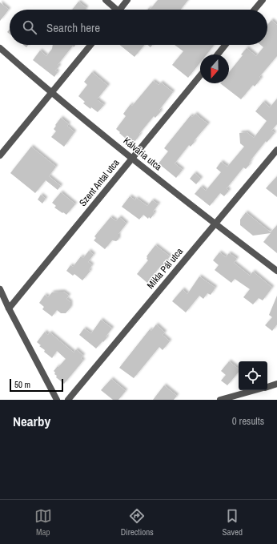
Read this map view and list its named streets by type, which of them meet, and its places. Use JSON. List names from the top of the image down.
{
  "streets": {
    "street": ["Kálvária utca", "Szent Antal utca", "Mikla Pál utca"]
  },
  "crossings": [
    ["Kálvária utca", "Szent Antal utca"],
    ["Kálvária utca", "Mikla Pál utca"]
  ],
  "scale_bar": "50 m",
  "north": "bottom",
  "page": {
    "search": "Search here",
    "scale": "50 m",
    "heading": ["Nearby", "0 results"],
    "nav": ["Map", "Directions", "Saved"]
  }
}
